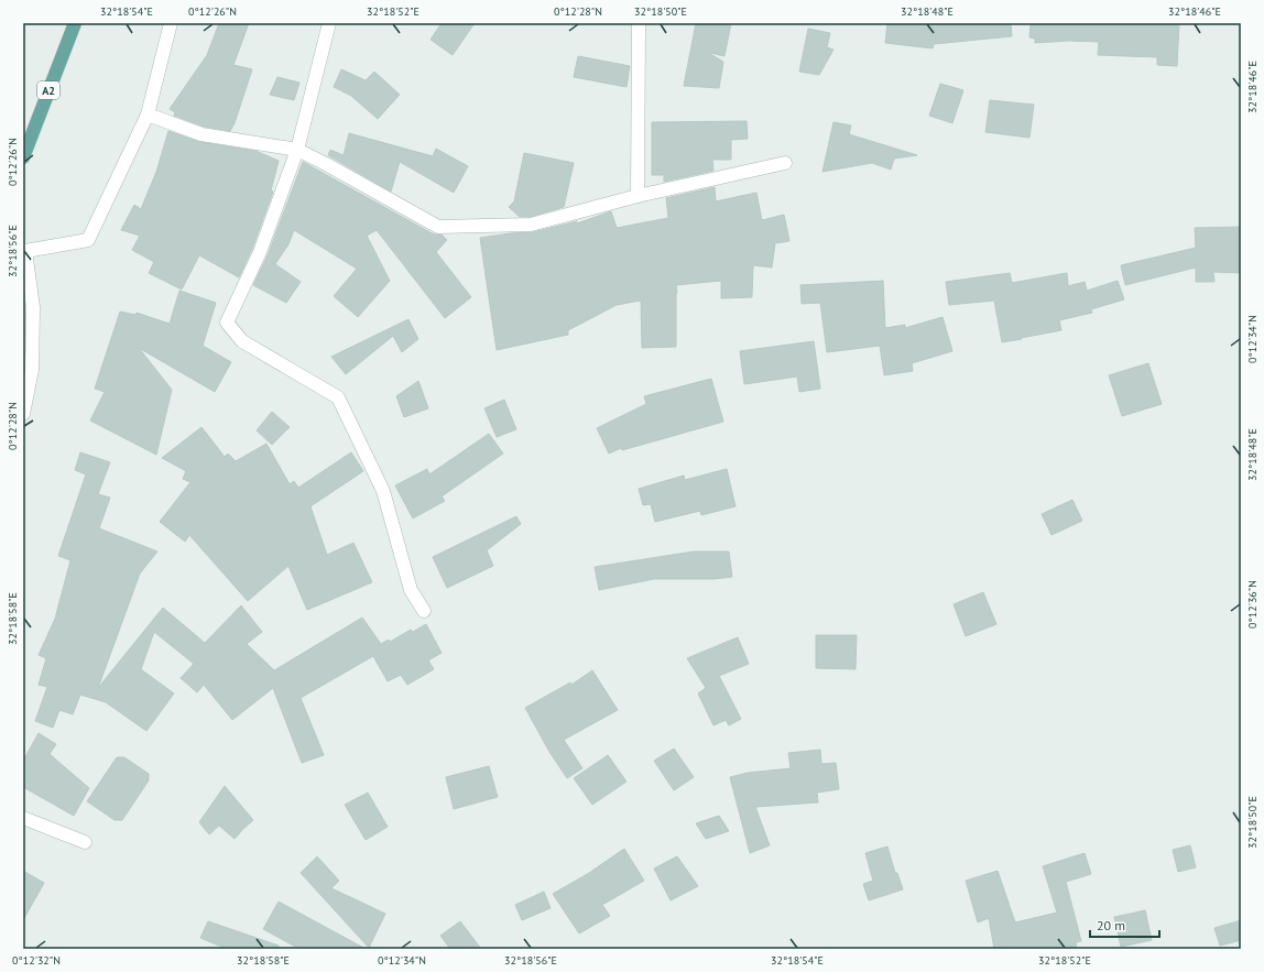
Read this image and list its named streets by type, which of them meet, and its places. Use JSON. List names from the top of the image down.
{
  "streets": {
    "main road": ["A2"]
  },
  "scale_bar": "20 m",
  "coordinates": [
    "32°18'54\"E",
    "0°12'26\"N",
    "32°18'52\"E",
    "0°12'28\"N",
    "32°18'50\"E",
    "32°18'48\"E",
    "32°18'46\"E",
    "32°18'56\"E",
    "0°12'34\"N",
    "0°12'36\"N",
    "32°18'58\"E",
    "0°12'32\"N"
  ]
}
